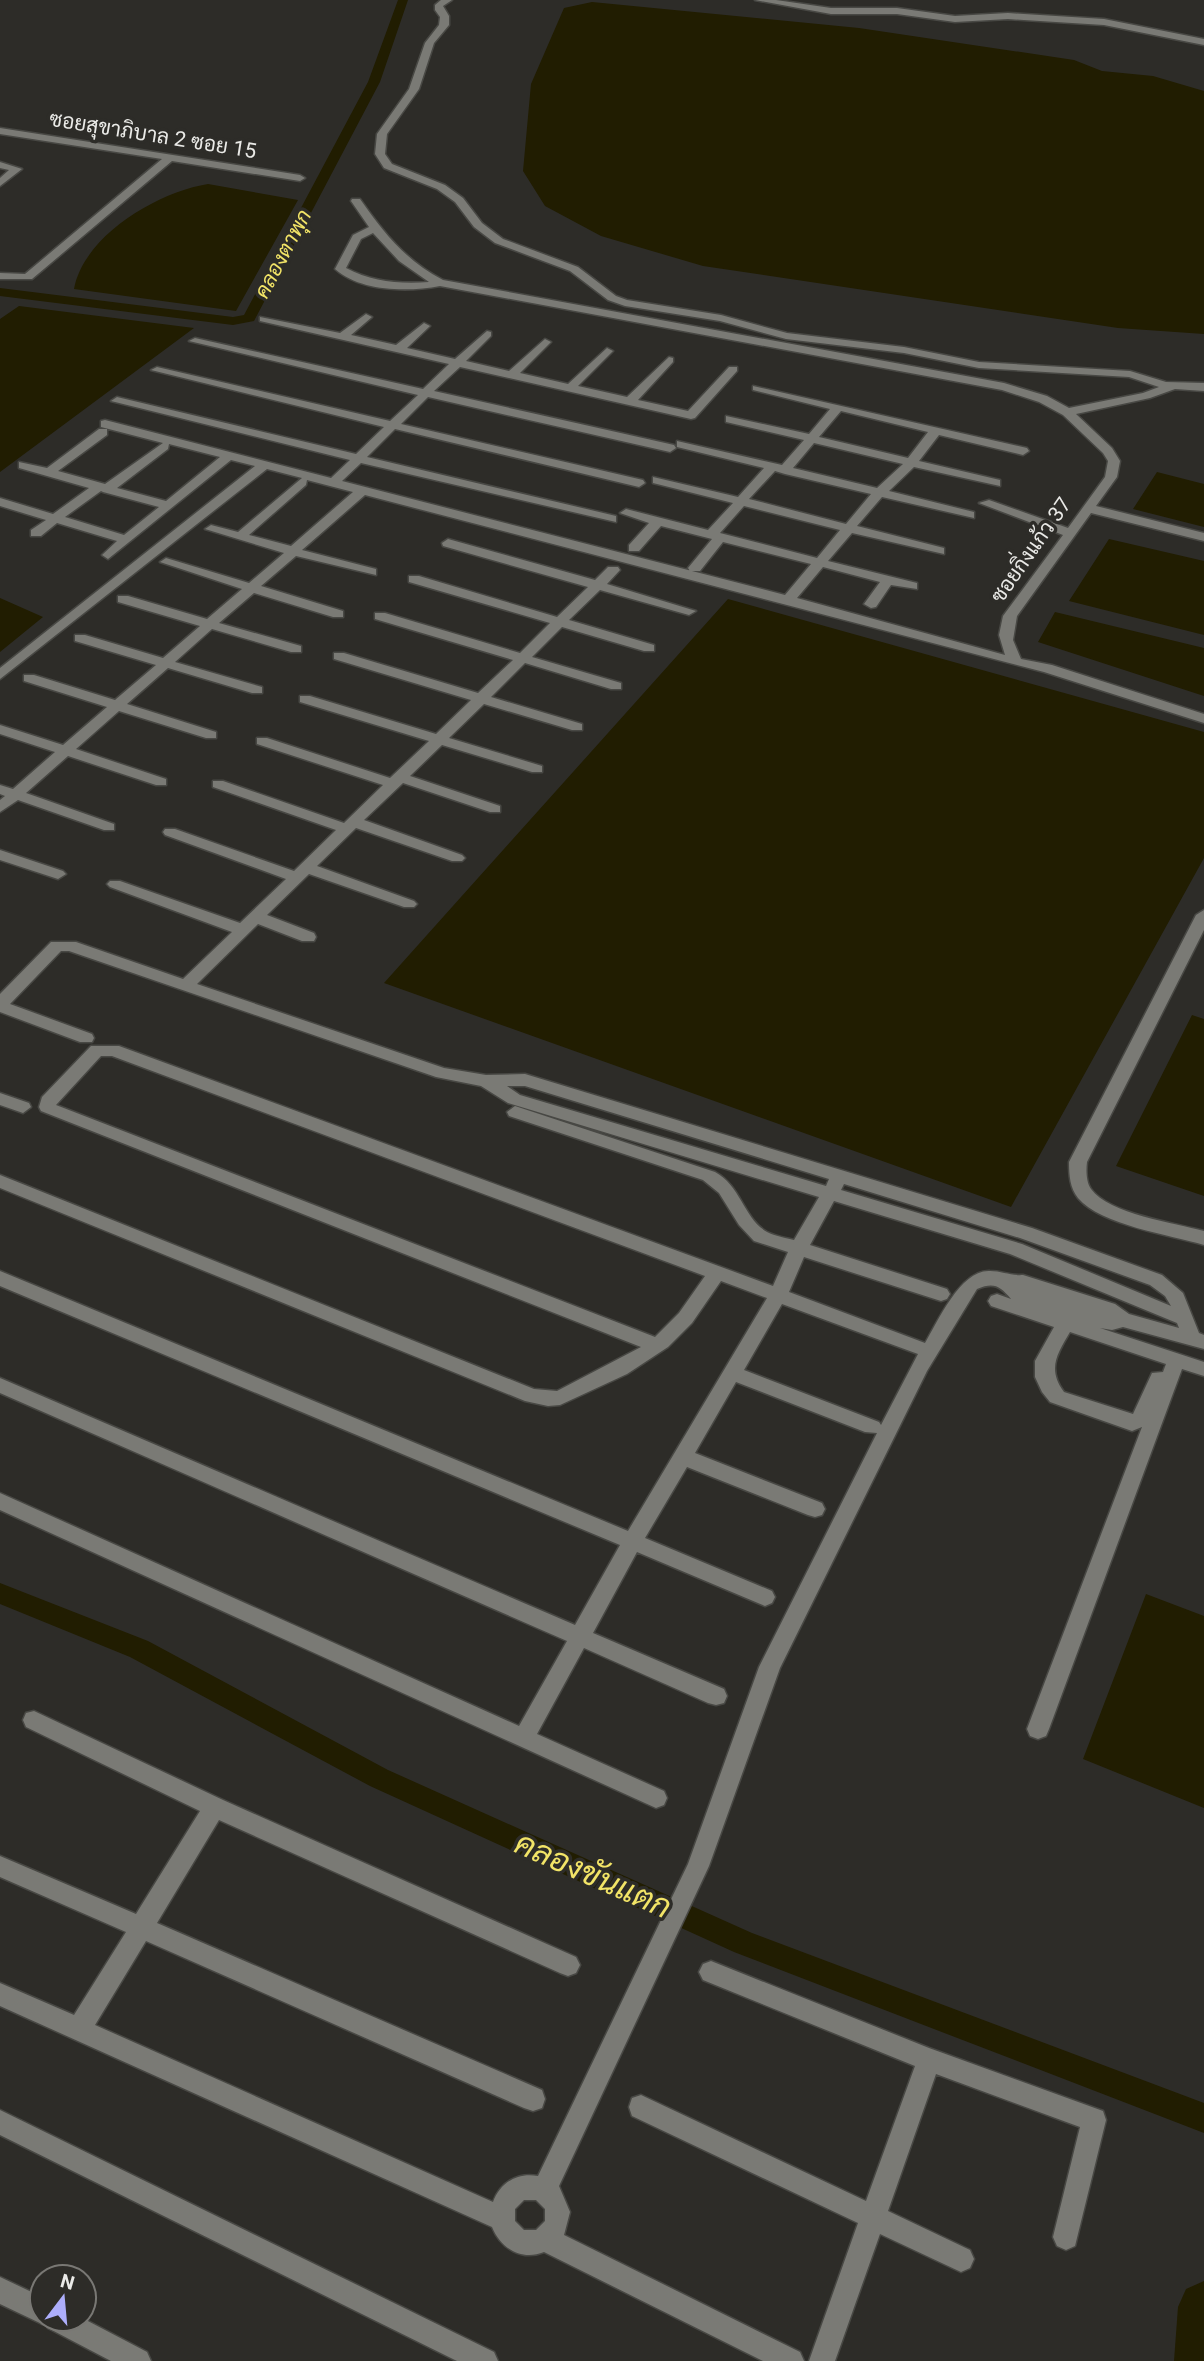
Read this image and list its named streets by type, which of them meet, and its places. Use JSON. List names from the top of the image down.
{
  "streets": {
    "street": ["ซอยสุขาภิบาล 2 ซอย 15", "ซอยกิ่งแก้ว 37"]
  },
  "water": ["คลองตาพุก", "คลองขันแตก"],
  "north": "top"
}
